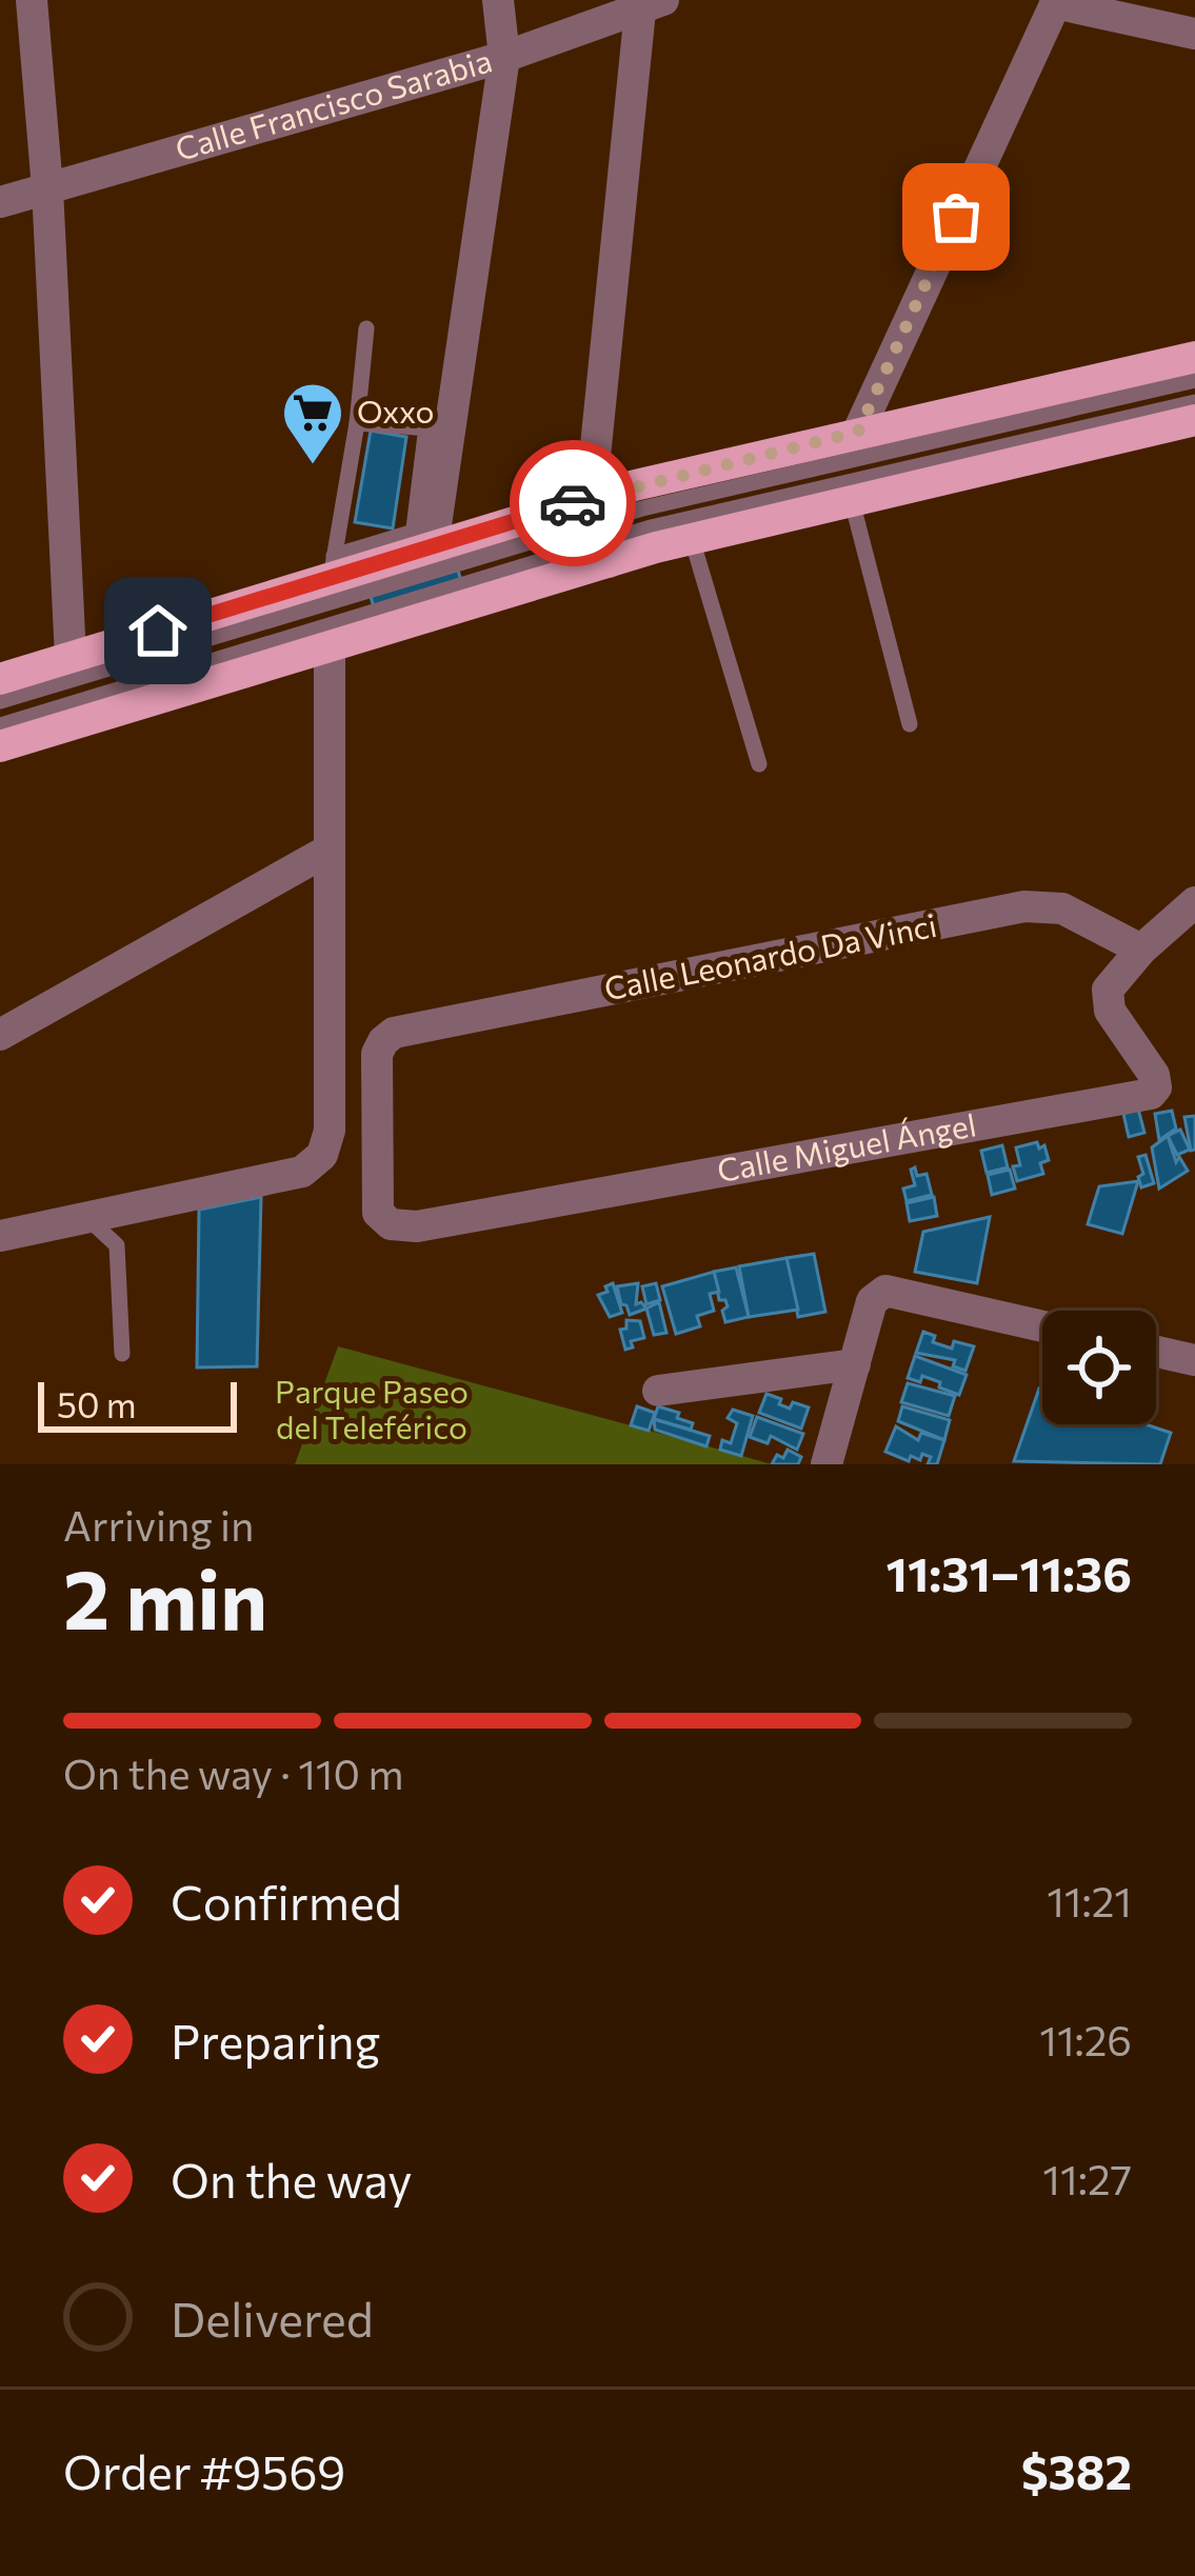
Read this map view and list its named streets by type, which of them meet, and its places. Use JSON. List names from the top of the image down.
{
  "streets": {
    "street": ["Calle Francisco Sarabia", "Calle Leonardo Da Vinci", "Calle Miguel Ángel"]
  },
  "crossings": [
    ["Calle Leonardo Da Vinci", "Calle Miguel Ángel"]
  ],
  "parks": ["Parque Paseo del Teleférico"],
  "places": {
    "supermarket": ["Oxxo"]
  },
  "scale_bar": "50 m",
  "page": {
    "scale": "50 m",
    "heading": ["2 min", "Arriving in", "11:31–11:36"],
    "panel": ["Order #9569", "$382"],
    "bar": "On the way · 110 m",
    "list": [
      ["Confirmed", "11:21"],
      ["Preparing", "11:26"],
      ["On the way", "11:27"],
      "Delivered"
    ]
  }
}
